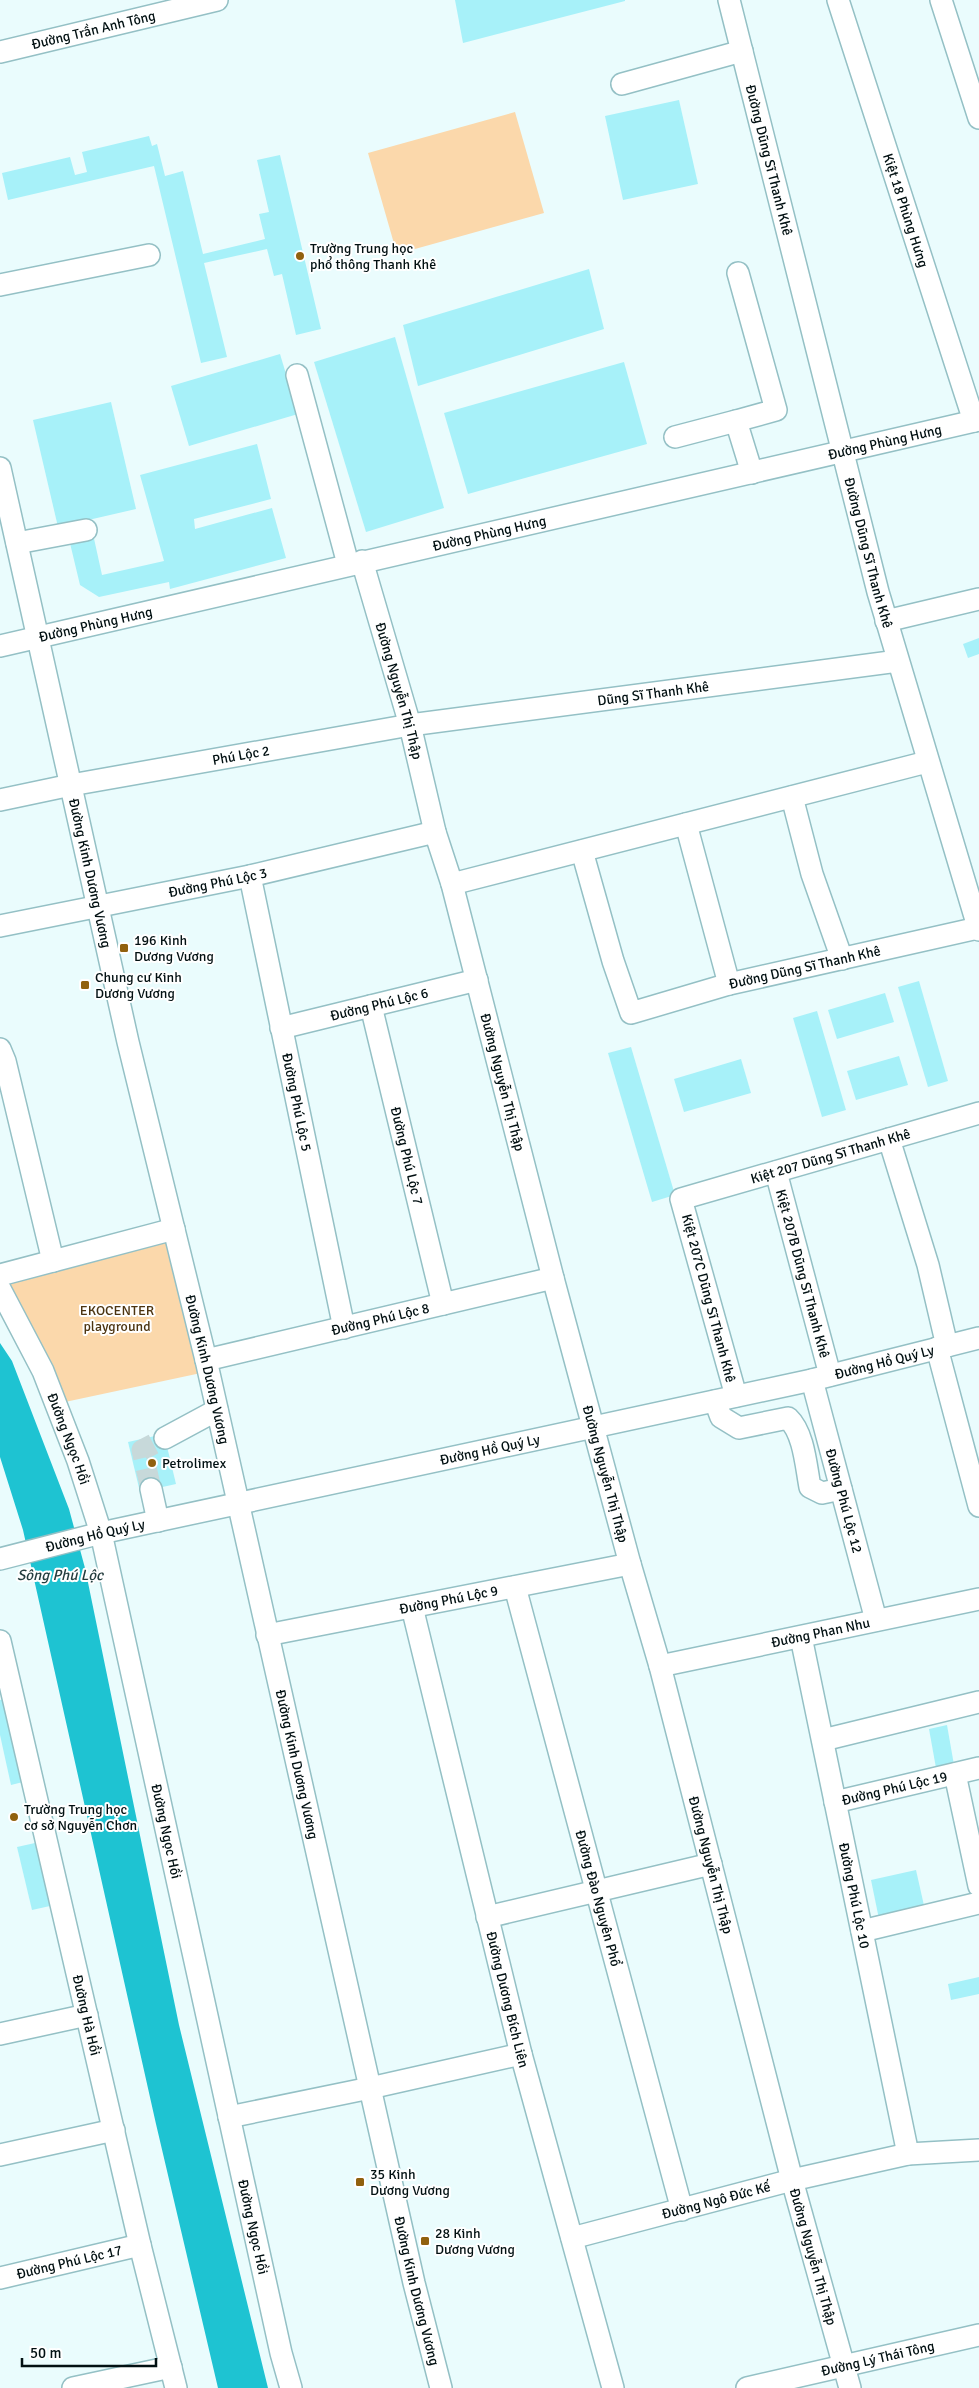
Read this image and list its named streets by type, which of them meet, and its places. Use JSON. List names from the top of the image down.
{
  "streets": {
    "street": [
      "Đường Trần Anh Tông",
      "Đường Dũng Sĩ Thanh Khê",
      "Kiệt 18 Phùng Hưng",
      "Đường Phùng Hưng",
      "Đường Nguyễn Thị Thập",
      "Dũng Sĩ Thanh Khê",
      "Phú Lộc 2",
      "Đường Kinh Dương Vương",
      "Đường Phú Lộc 3",
      "Đường Phú Lộc 6",
      "Đường Phú Lộc 5",
      "Đường Phú Lộc 7",
      "Kiệt 207 Dũng Sĩ Thanh Khê",
      "Kiệt 207B Dũng Sĩ Thanh Khê",
      "Kiệt 207C Dũng Sĩ Thanh Khê",
      "Đường Phú Lộc 8",
      "Đường Hồ Quý Ly",
      "Đường Ngọc Hồi",
      "Đường Phú Lộc 12",
      "Đường Phú Lộc 9",
      "Đường Phan Nhu",
      "Đường Phú Lộc 19",
      "Đường Phú Lộc 10",
      "Đường Đào Nguyên Phổ",
      "Đường Dương Bích Liên",
      "Đường Hà Hồi",
      "Đường Ngô Đức Kế",
      "Đường Phú Lộc 17",
      "Đường Lý Thái Tông"
    ]
  },
  "crossings": [
    ["Đường Dũng Sĩ Thanh Khê", "Đường Phùng Hưng"],
    ["Đường Dũng Sĩ Thanh Khê", "Dũng Sĩ Thanh Khê"],
    ["Kiệt 18 Phùng Hưng", "Đường Phùng Hưng"],
    ["Đường Phùng Hưng", "Đường Nguyễn Thị Thập"],
    ["Đường Phùng Hưng", "Đường Kinh Dương Vương"],
    ["Đường Nguyễn Thị Thập", "Dũng Sĩ Thanh Khê"],
    ["Đường Nguyễn Thị Thập", "Phú Lộc 2"],
    ["Đường Nguyễn Thị Thập", "Đường Phú Lộc 3"],
    ["Đường Nguyễn Thị Thập", "Đường Phú Lộc 6"],
    ["Đường Nguyễn Thị Thập", "Đường Phú Lộc 8"],
    ["Đường Nguyễn Thị Thập", "Đường Hồ Quý Ly"],
    ["Đường Nguyễn Thị Thập", "Đường Phú Lộc 9"],
    ["Đường Nguyễn Thị Thập", "Đường Phan Nhu"],
    ["Đường Nguyễn Thị Thập", "Đường Ngô Đức Kế"],
    ["Đường Nguyễn Thị Thập", "Đường Lý Thái Tông"],
    ["Dũng Sĩ Thanh Khê", "Phú Lộc 2"],
    ["Phú Lộc 2", "Đường Kinh Dương Vương"],
    ["Đường Kinh Dương Vương", "Đường Phú Lộc 3"],
    ["Đường Kinh Dương Vương", "Đường Phú Lộc 8"],
    ["Đường Kinh Dương Vương", "Đường Hồ Quý Ly"],
    ["Đường Kinh Dương Vương", "Đường Phú Lộc 9"],
    ["Đường Phú Lộc 3", "Đường Phú Lộc 5"],
    ["Đường Phú Lộc 6", "Đường Phú Lộc 5"],
    ["Đường Phú Lộc 6", "Đường Phú Lộc 7"],
    ["Đường Phú Lộc 5", "Đường Phú Lộc 8"],
    ["Đường Phú Lộc 7", "Đường Phú Lộc 8"],
    ["Kiệt 207 Dũng Sĩ Thanh Khê", "Kiệt 207B Dũng Sĩ Thanh Khê"],
    ["Kiệt 207 Dũng Sĩ Thanh Khê", "Kiệt 207C Dũng Sĩ Thanh Khê"],
    ["Kiệt 207B Dũng Sĩ Thanh Khê", "Đường Hồ Quý Ly"],
    ["Kiệt 207B Dũng Sĩ Thanh Khê", "Đường Phú Lộc 12"],
    ["Kiệt 207C Dũng Sĩ Thanh Khê", "Đường Hồ Quý Ly"],
    ["Đường Hồ Quý Ly", "Đường Ngọc Hồi"],
    ["Đường Hồ Quý Ly", "Đường Phú Lộc 12"],
    ["Đường Phú Lộc 12", "Đường Phan Nhu"],
    ["Đường Phú Lộc 9", "Đường Đào Nguyên Phổ"],
    ["Đường Phú Lộc 9", "Đường Dương Bích Liên"],
    ["Đường Phan Nhu", "Đường Phú Lộc 10"],
    ["Đường Phú Lộc 19", "Đường Phú Lộc 10"],
    ["Đường Phú Lộc 10", "Đường Ngô Đức Kế"],
    ["Đường Đào Nguyên Phổ", "Đường Ngô Đức Kế"],
    ["Đường Dương Bích Liên", "Đường Ngô Đức Kế"],
    ["Đường Hà Hồi", "Đường Phú Lộc 17"]
  ],
  "water": ["Sông Phú Lộc"],
  "parks": ["EKOCENTER playground"],
  "places": {
    "other": ["Trường Trung học phổ thông Thanh Khê", "Petrolimex", "Trường Trung học cơ sở Nguyễn Chơn"],
    "transit": [
      "196 Kinh Dương Vương",
      "Chung cư Kinh Dương Vương",
      "35 Kinh Dương Vương",
      "28 Kinh Dương Vương"
    ]
  },
  "scale_bar": "50 m"
}
